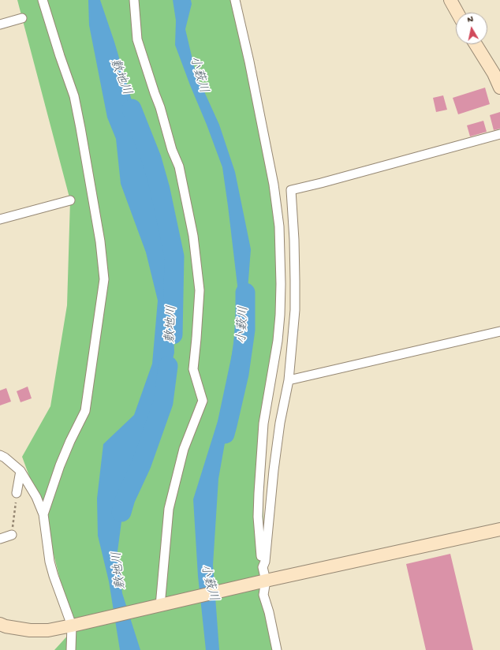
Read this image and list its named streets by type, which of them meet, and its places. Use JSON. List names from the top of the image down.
{
  "water": ["小薮川", "敷地川"],
  "north": "top"
}
